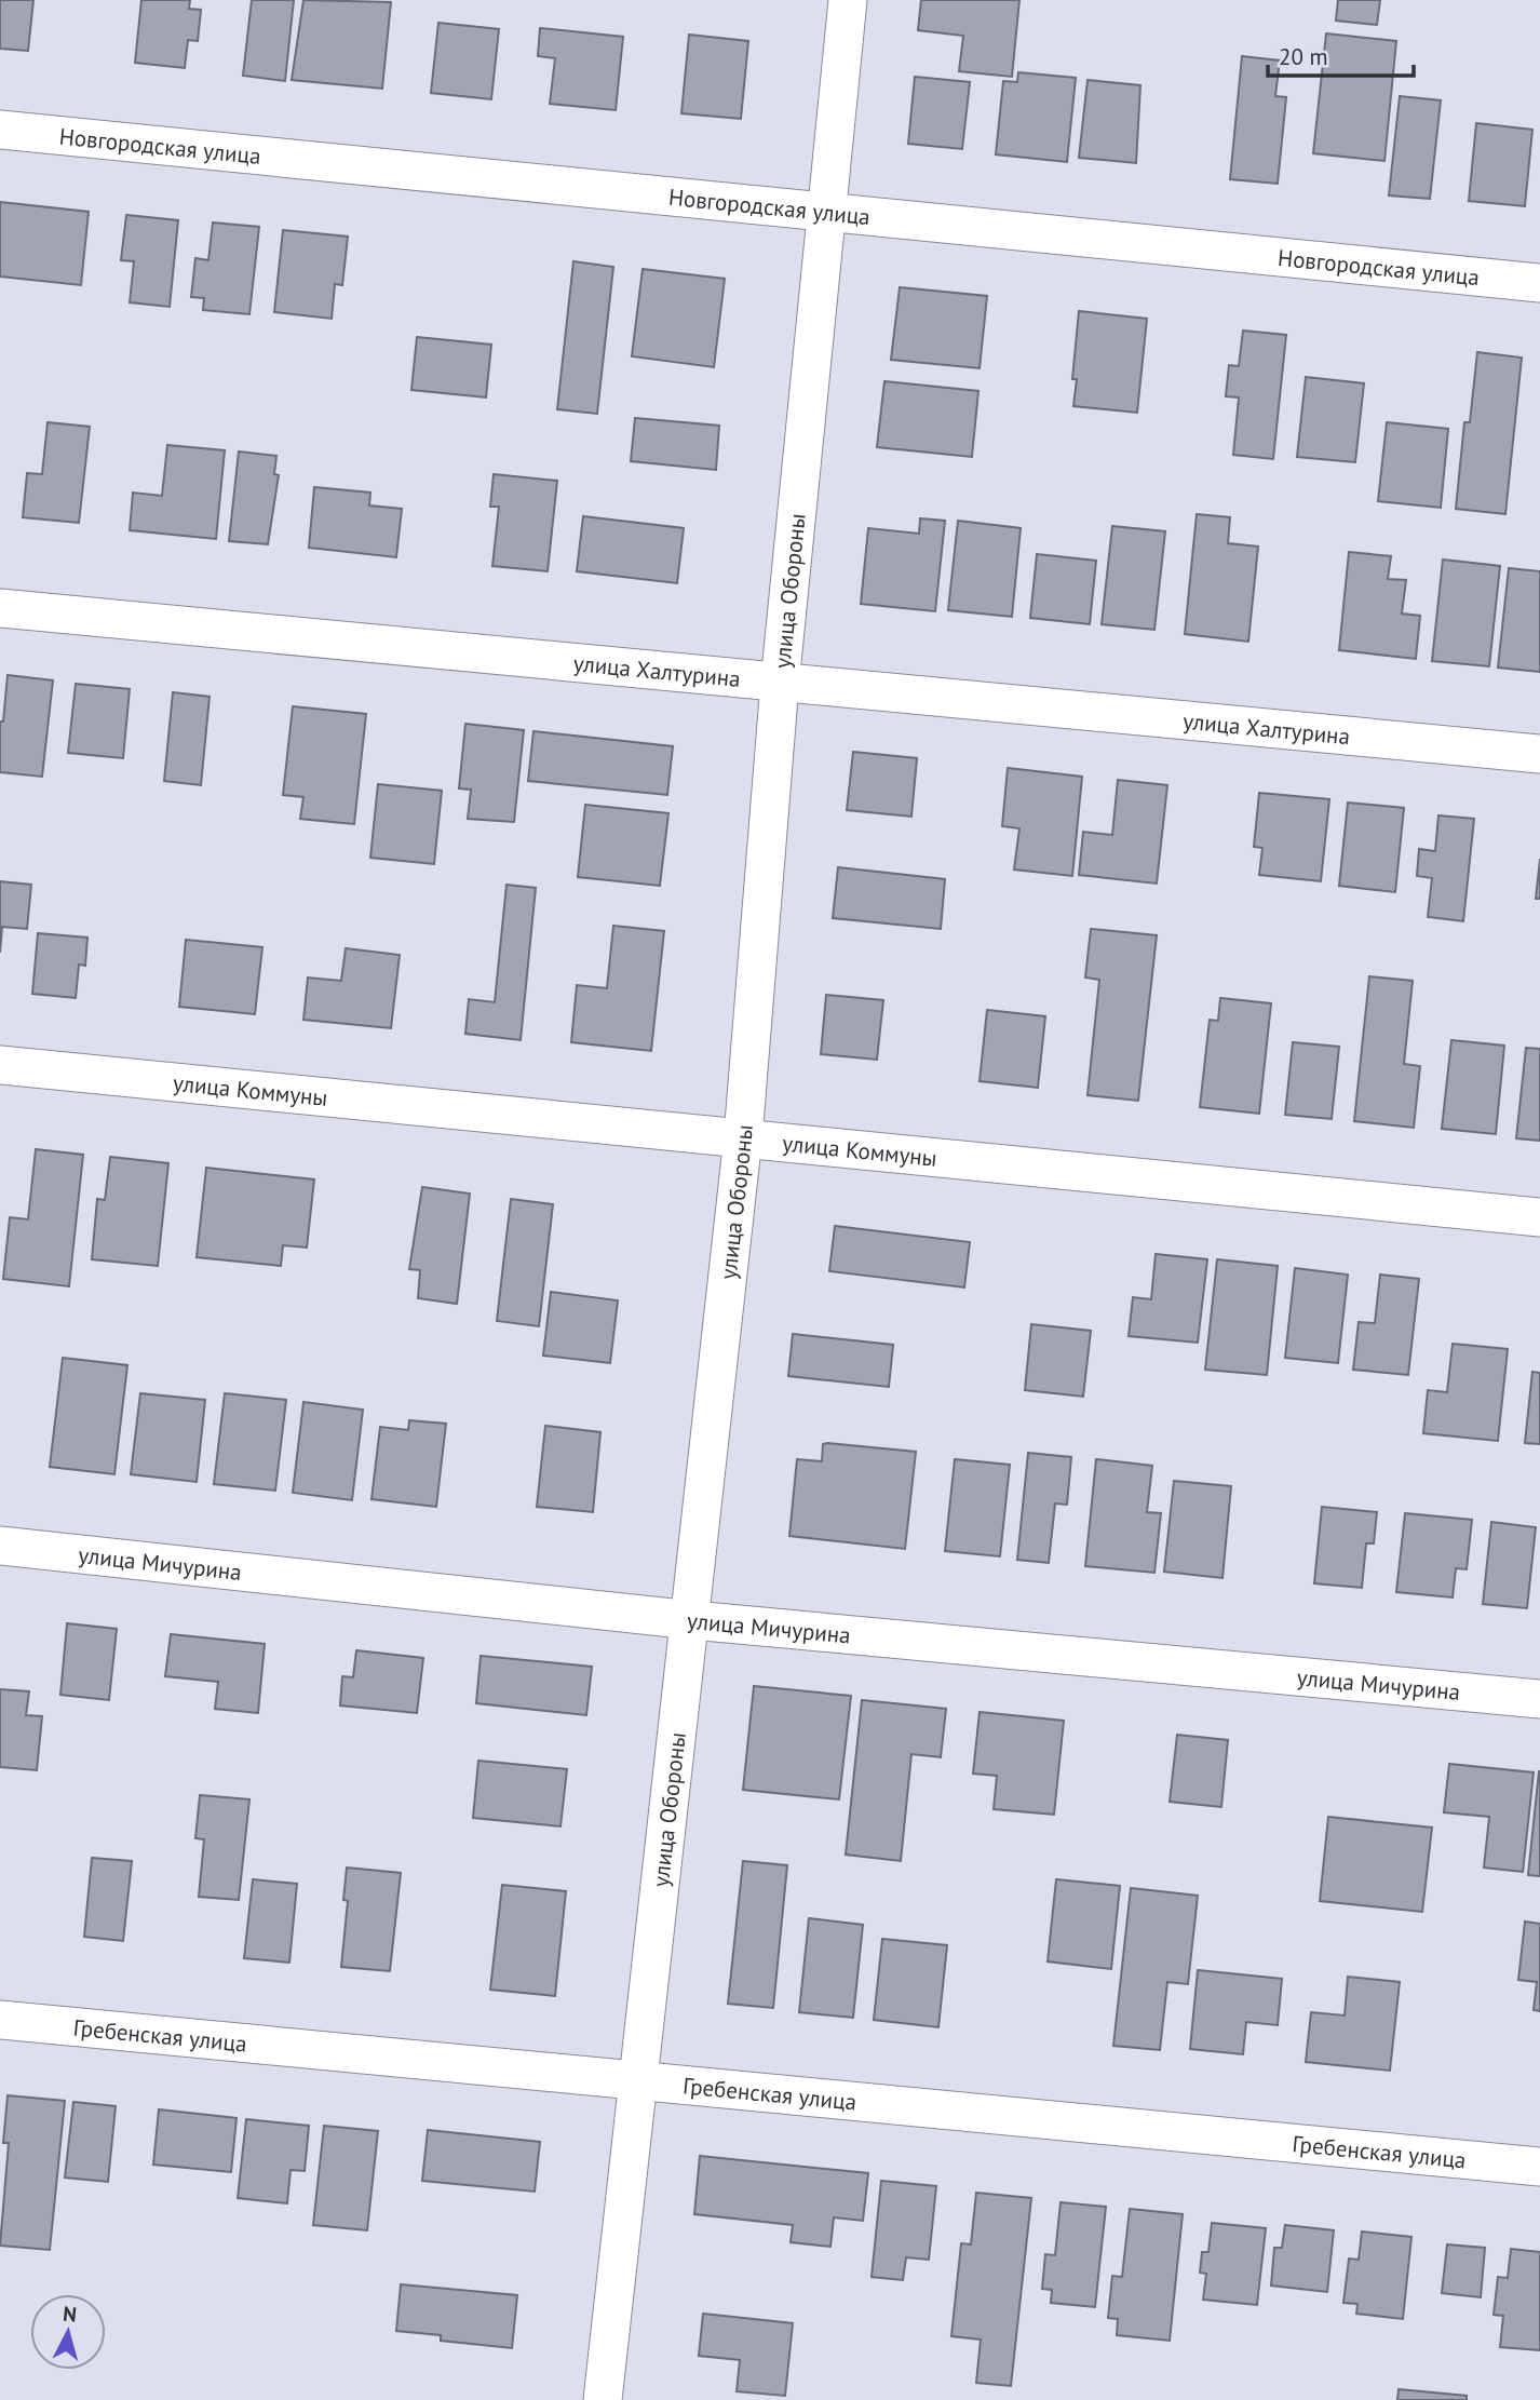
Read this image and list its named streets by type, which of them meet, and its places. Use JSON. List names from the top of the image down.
{
  "streets": {
    "street": [
      "Новгородская улица",
      "улица Обороны",
      "улица Халтурина",
      "улица Коммуны",
      "улица Мичурина",
      "Гребенская улица"
    ]
  },
  "crossings": [
    ["Новгородская улица", "улица Обороны"],
    ["улица Обороны", "улица Халтурина"],
    ["улица Обороны", "улица Коммуны"],
    ["улица Обороны", "улица Мичурина"],
    ["улица Обороны", "Гребенская улица"]
  ],
  "scale_bar": "20 m",
  "north": "top"
}
